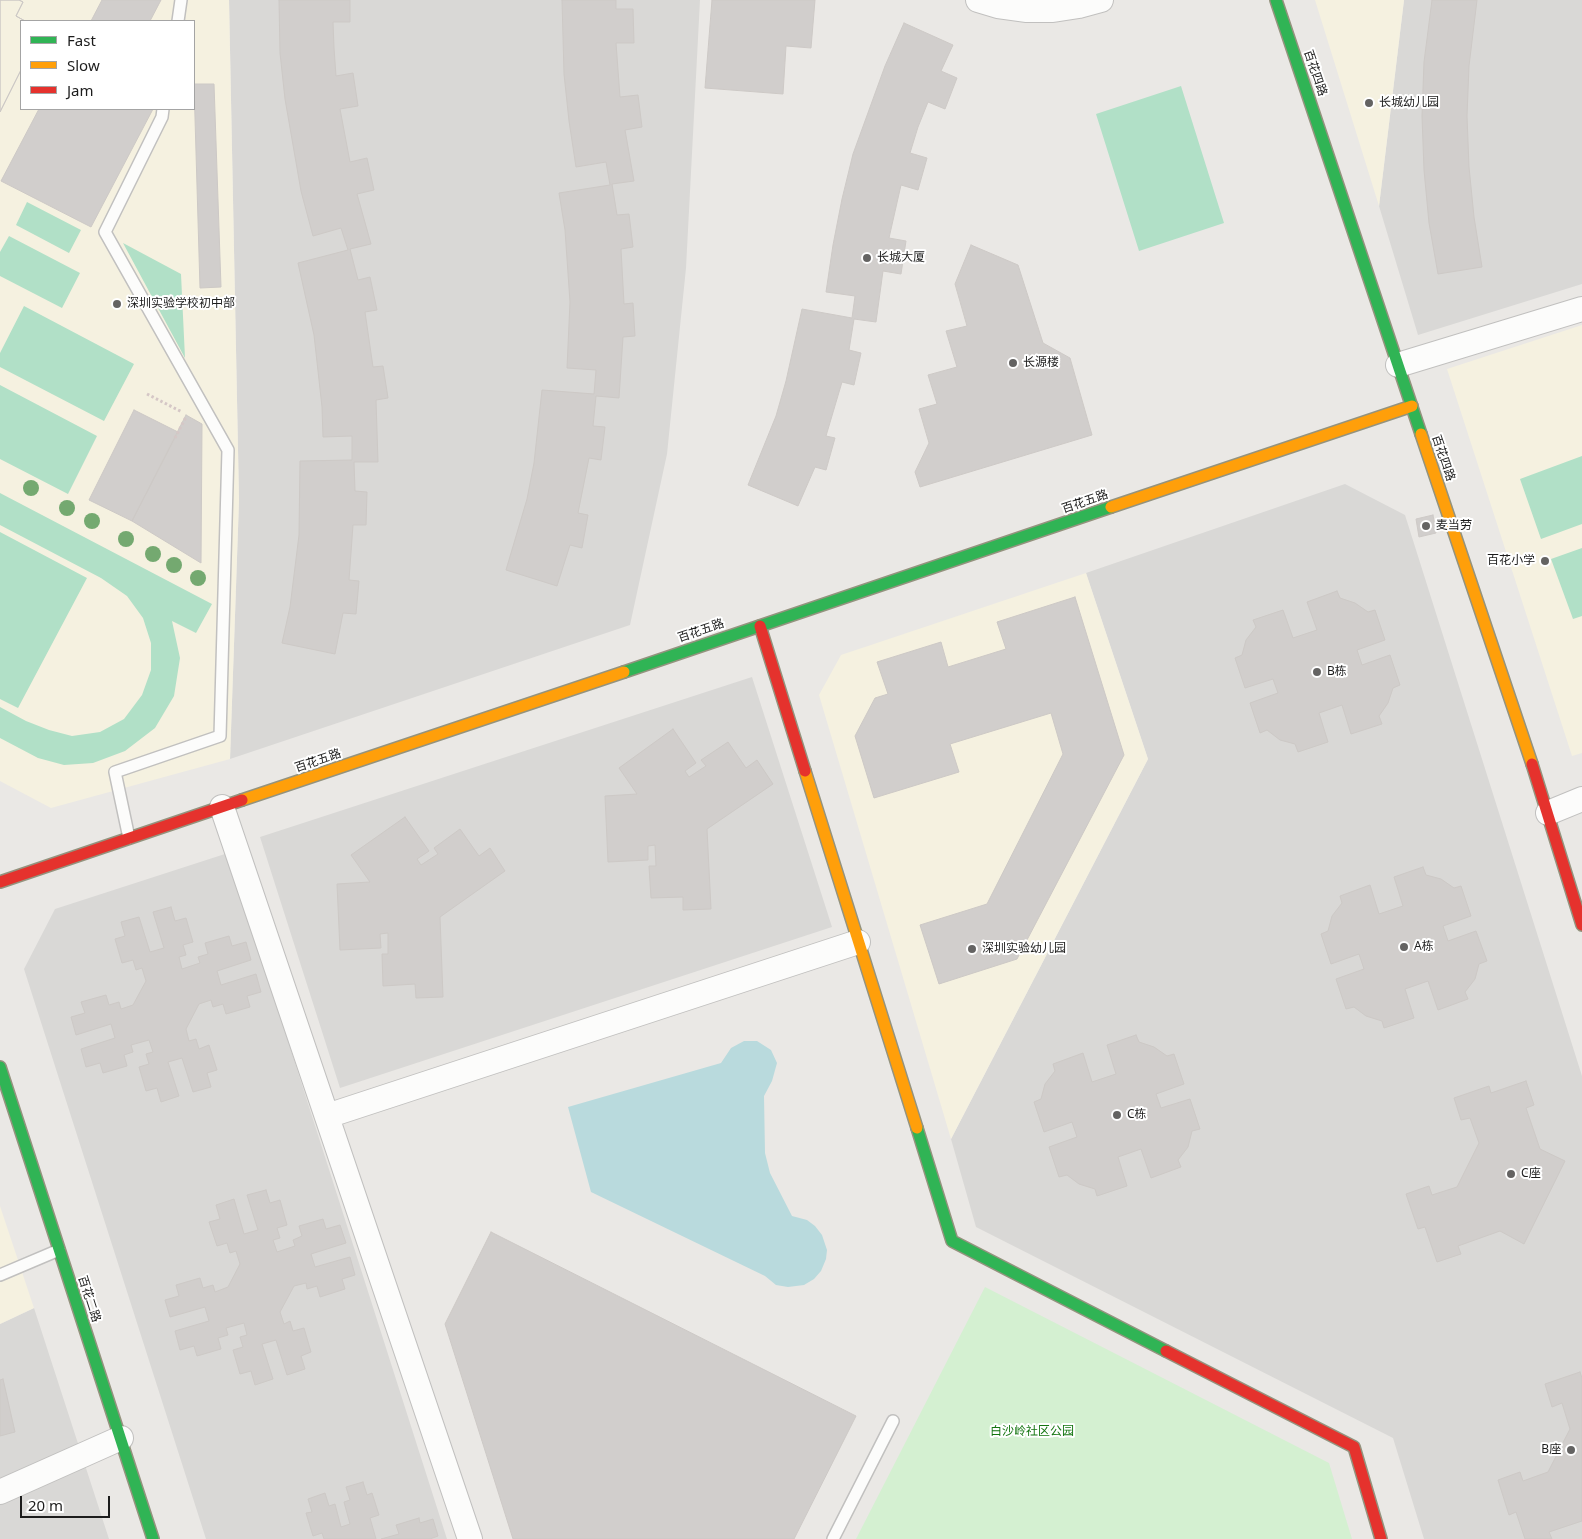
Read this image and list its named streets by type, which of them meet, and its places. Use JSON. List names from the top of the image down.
{
  "streets": {
    "street": ["百花四路", "百花五路", "百花二路"]
  },
  "crossings": [
    ["百花四路", "百花五路"]
  ],
  "parks": ["白沙岭社区公园"],
  "places": [
    "长城幼儿园",
    "长城大厦",
    "深圳实验学校初中部",
    "长源楼",
    "麦当劳",
    "百花小学",
    "B栋",
    "A栋",
    "深圳实验幼儿园",
    "C栋",
    "C座",
    "B座"
  ],
  "legend": ["Fast", "Slow", "Jam"],
  "scale_bar": "20 m"
}
